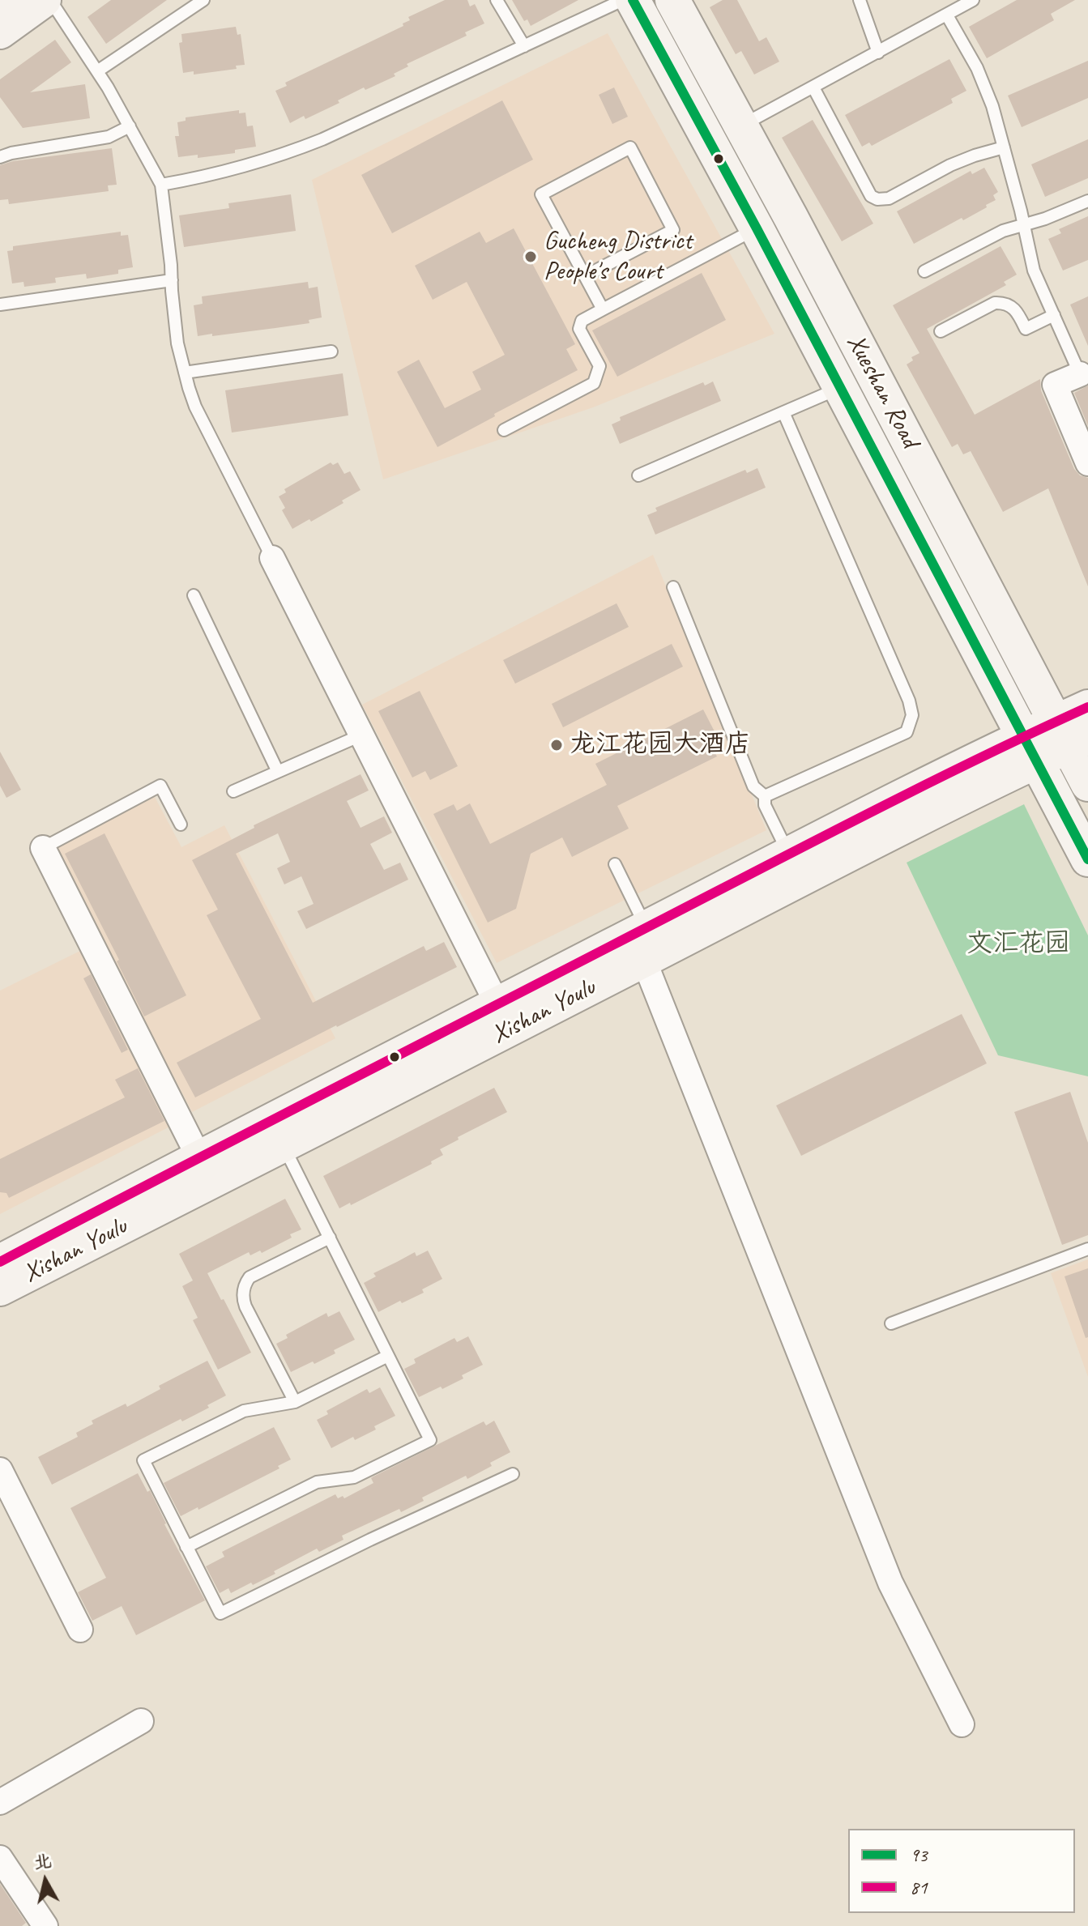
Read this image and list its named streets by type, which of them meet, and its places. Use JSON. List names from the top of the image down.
{
  "streets": {
    "street": ["Xueshan Road", "Xishan Youlu"]
  },
  "crossings": [
    ["Xueshan Road", "Xishan Youlu"]
  ],
  "parks": ["文汇花园"],
  "places": ["Gucheng District People's Court", "龙江花园大酒店"],
  "lines": ["transit line 93", "transit line 81"],
  "legend": ["93", "81"],
  "north": "top"
}
